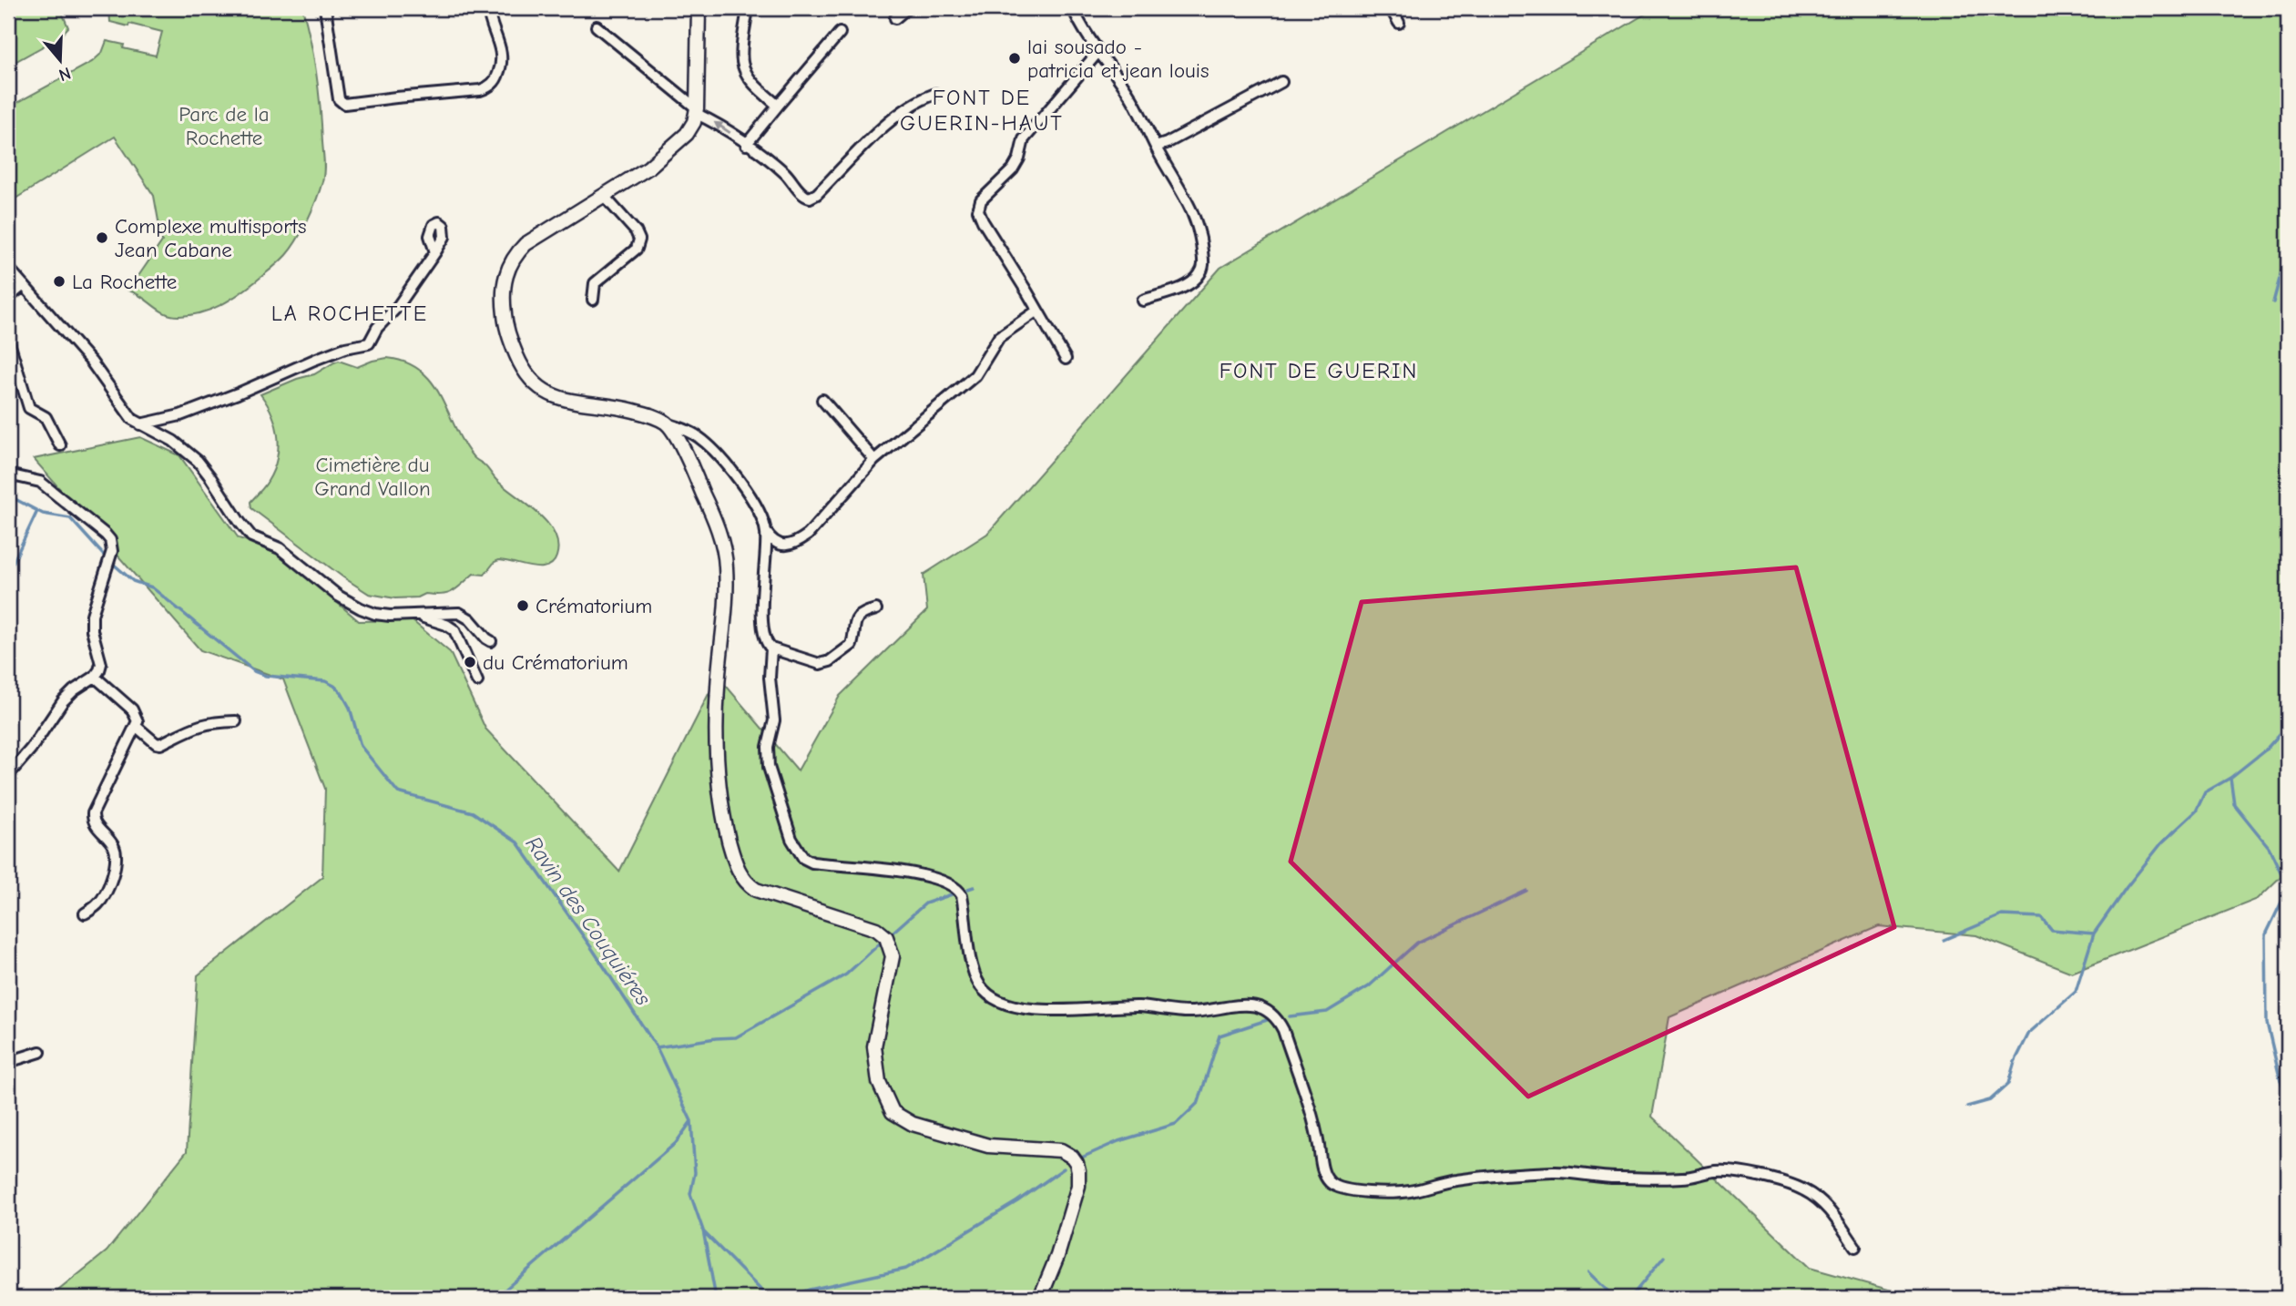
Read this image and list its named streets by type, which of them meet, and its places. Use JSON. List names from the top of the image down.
{
  "districts": ["FONT DE GUERIN-HAUT", "LA ROCHETTE", "FONT DE GUERIN"],
  "water": ["Ravin des Couquiéres"],
  "parks": ["Parc de la Rochette", "Cimetière du Grand Vallon"],
  "places": [
    "lai sousado - patricia et jean louis",
    "Complexe multisports Jean Cabane",
    "La Rochette",
    "Crématorium",
    "du Crématorium"
  ],
  "north": "bottom"
}
